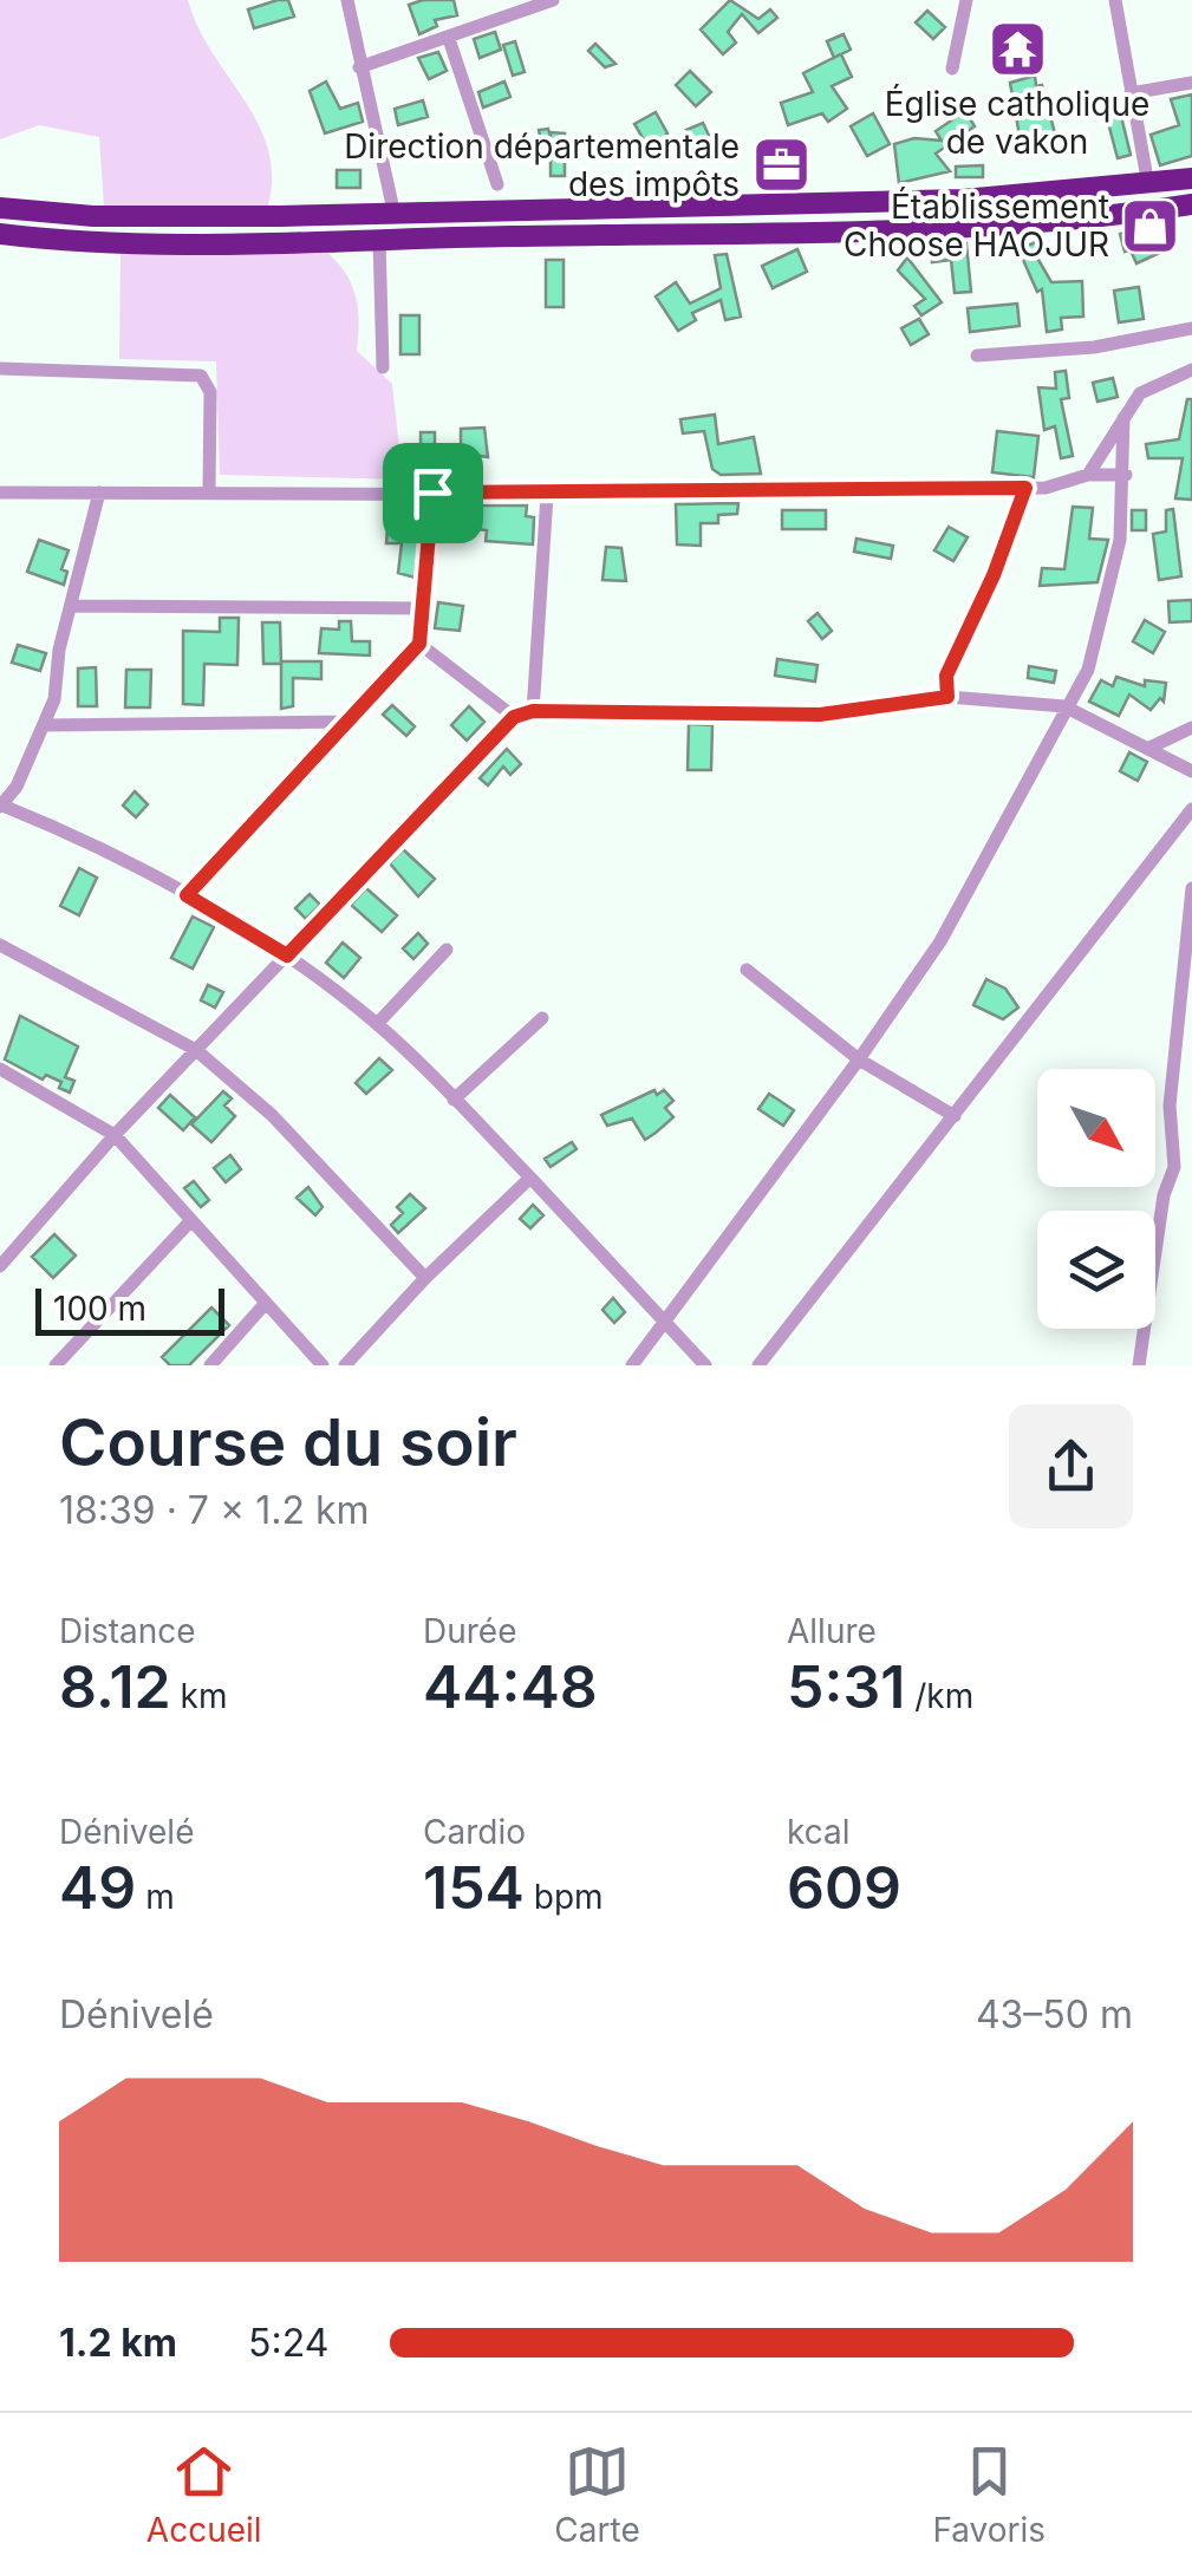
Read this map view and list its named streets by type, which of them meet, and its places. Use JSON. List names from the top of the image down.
{
  "places": {
    "temple": ["Église catholique de vakon"],
    "office": ["Direction départementale des impôts"],
    "shop": ["Établissement Choose HAOJUR"]
  },
  "scale_bar": "100 m",
  "north": "bottom right",
  "page": {
    "scale": "100 m",
    "heading": ["Course du soir", "18:39 · 7 × 1.2 km"],
    "stats": [
      ["Distance", "8.12 km"],
      ["Durée", "44:48"],
      ["Allure", "5:31 /km"],
      ["Dénivelé", "49 m"],
      ["Cardio", "154 bpm"],
      ["kcal", "609"]
    ],
    "chart": ["Dénivelé", "43–50 m"],
    "list": [
      {
        "name": "1.2 km",
        "note": "5:24"
      }
    ],
    "tabs": ["Accueil", "Carte", "Favoris"]
  }
}
